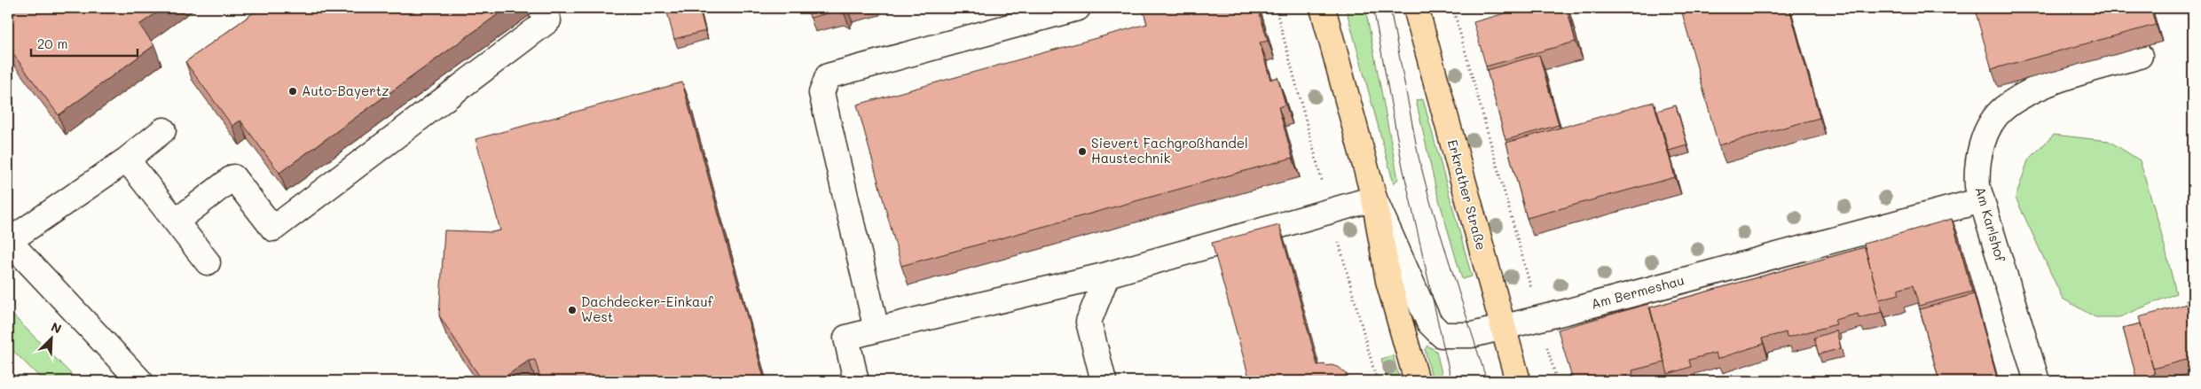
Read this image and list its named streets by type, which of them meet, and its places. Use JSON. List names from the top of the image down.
{
  "streets": {
    "main road": ["Erkrather Straße"],
    "street": ["Am Karlshof", "Am Bermeshau"]
  },
  "crossings": [
    ["Erkrather Straße", "Am Bermeshau"],
    ["Am Karlshof", "Am Bermeshau"]
  ],
  "places": ["Auto-Bayertz", "Sievert Fachgroßhandel Haustechnik", "Dachdecker-Einkauf West"],
  "scale_bar": "20 m",
  "north": "top right"
}
